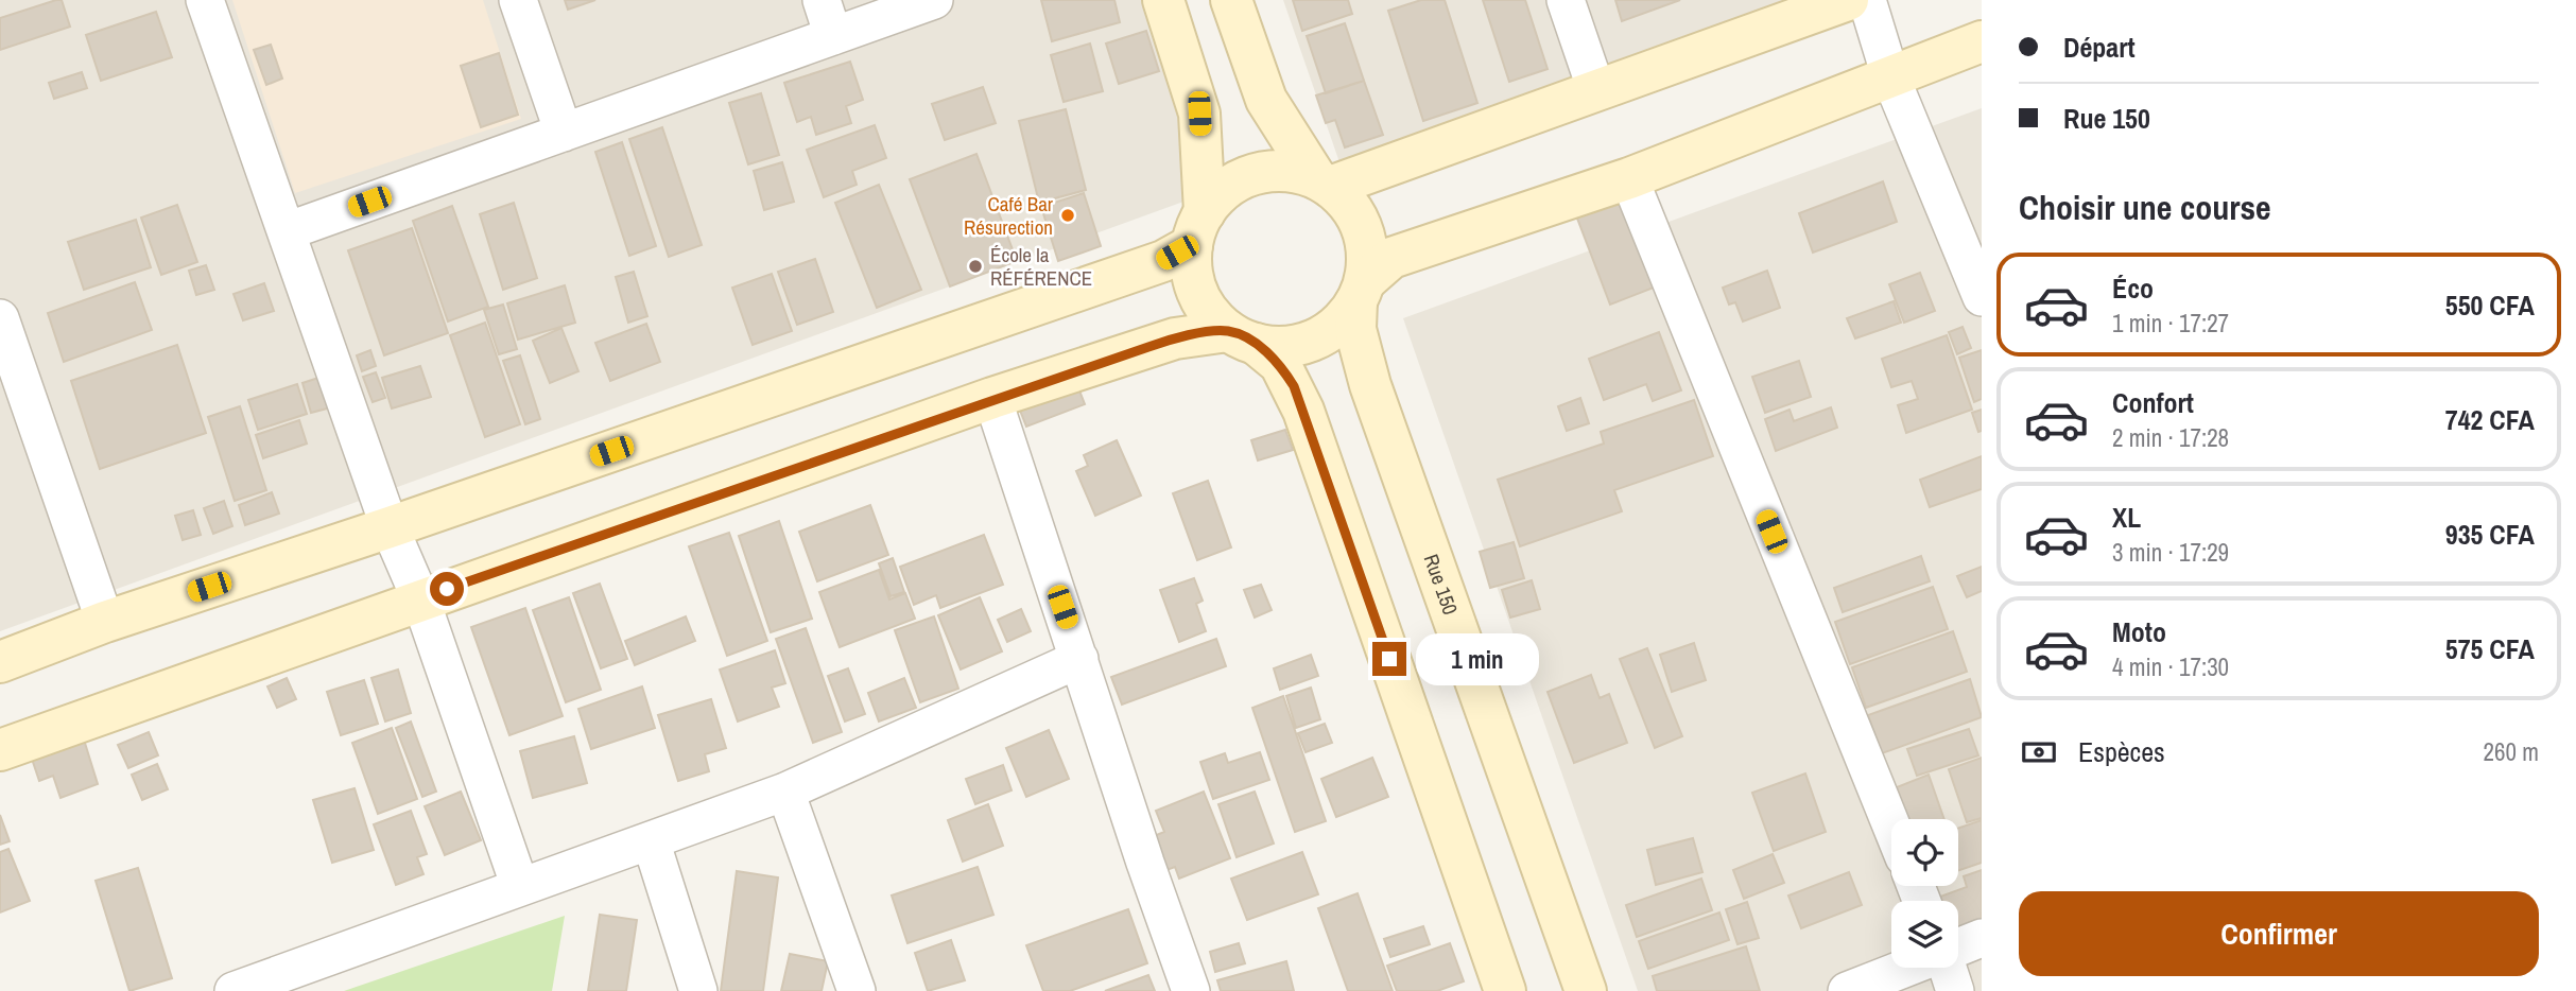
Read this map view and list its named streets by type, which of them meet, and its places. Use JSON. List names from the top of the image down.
{
  "streets": {
    "main road": ["Rue 150"]
  },
  "places": ["Café Bar Résurection", "École la RÉFÉRENCE"],
  "page": {
    "banner": ["Départ", "Rue 150"],
    "heading": "Choisir une course",
    "list": [
      {
        "name": "Éco",
        "note": "1 min · 17:27",
        "value": "550 CFA"
      },
      {
        "name": "Confort",
        "note": "2 min · 17:28",
        "value": "742 CFA"
      },
      {
        "name": "XL",
        "note": "3 min · 17:29",
        "value": "935 CFA"
      },
      {
        "name": "Moto",
        "note": "4 min · 17:30",
        "value": "575 CFA"
      }
    ],
    "bubble": "1 min",
    "pay": ["Espèces", "260 m"],
    "buttons": "Confirmer"
  }
}
